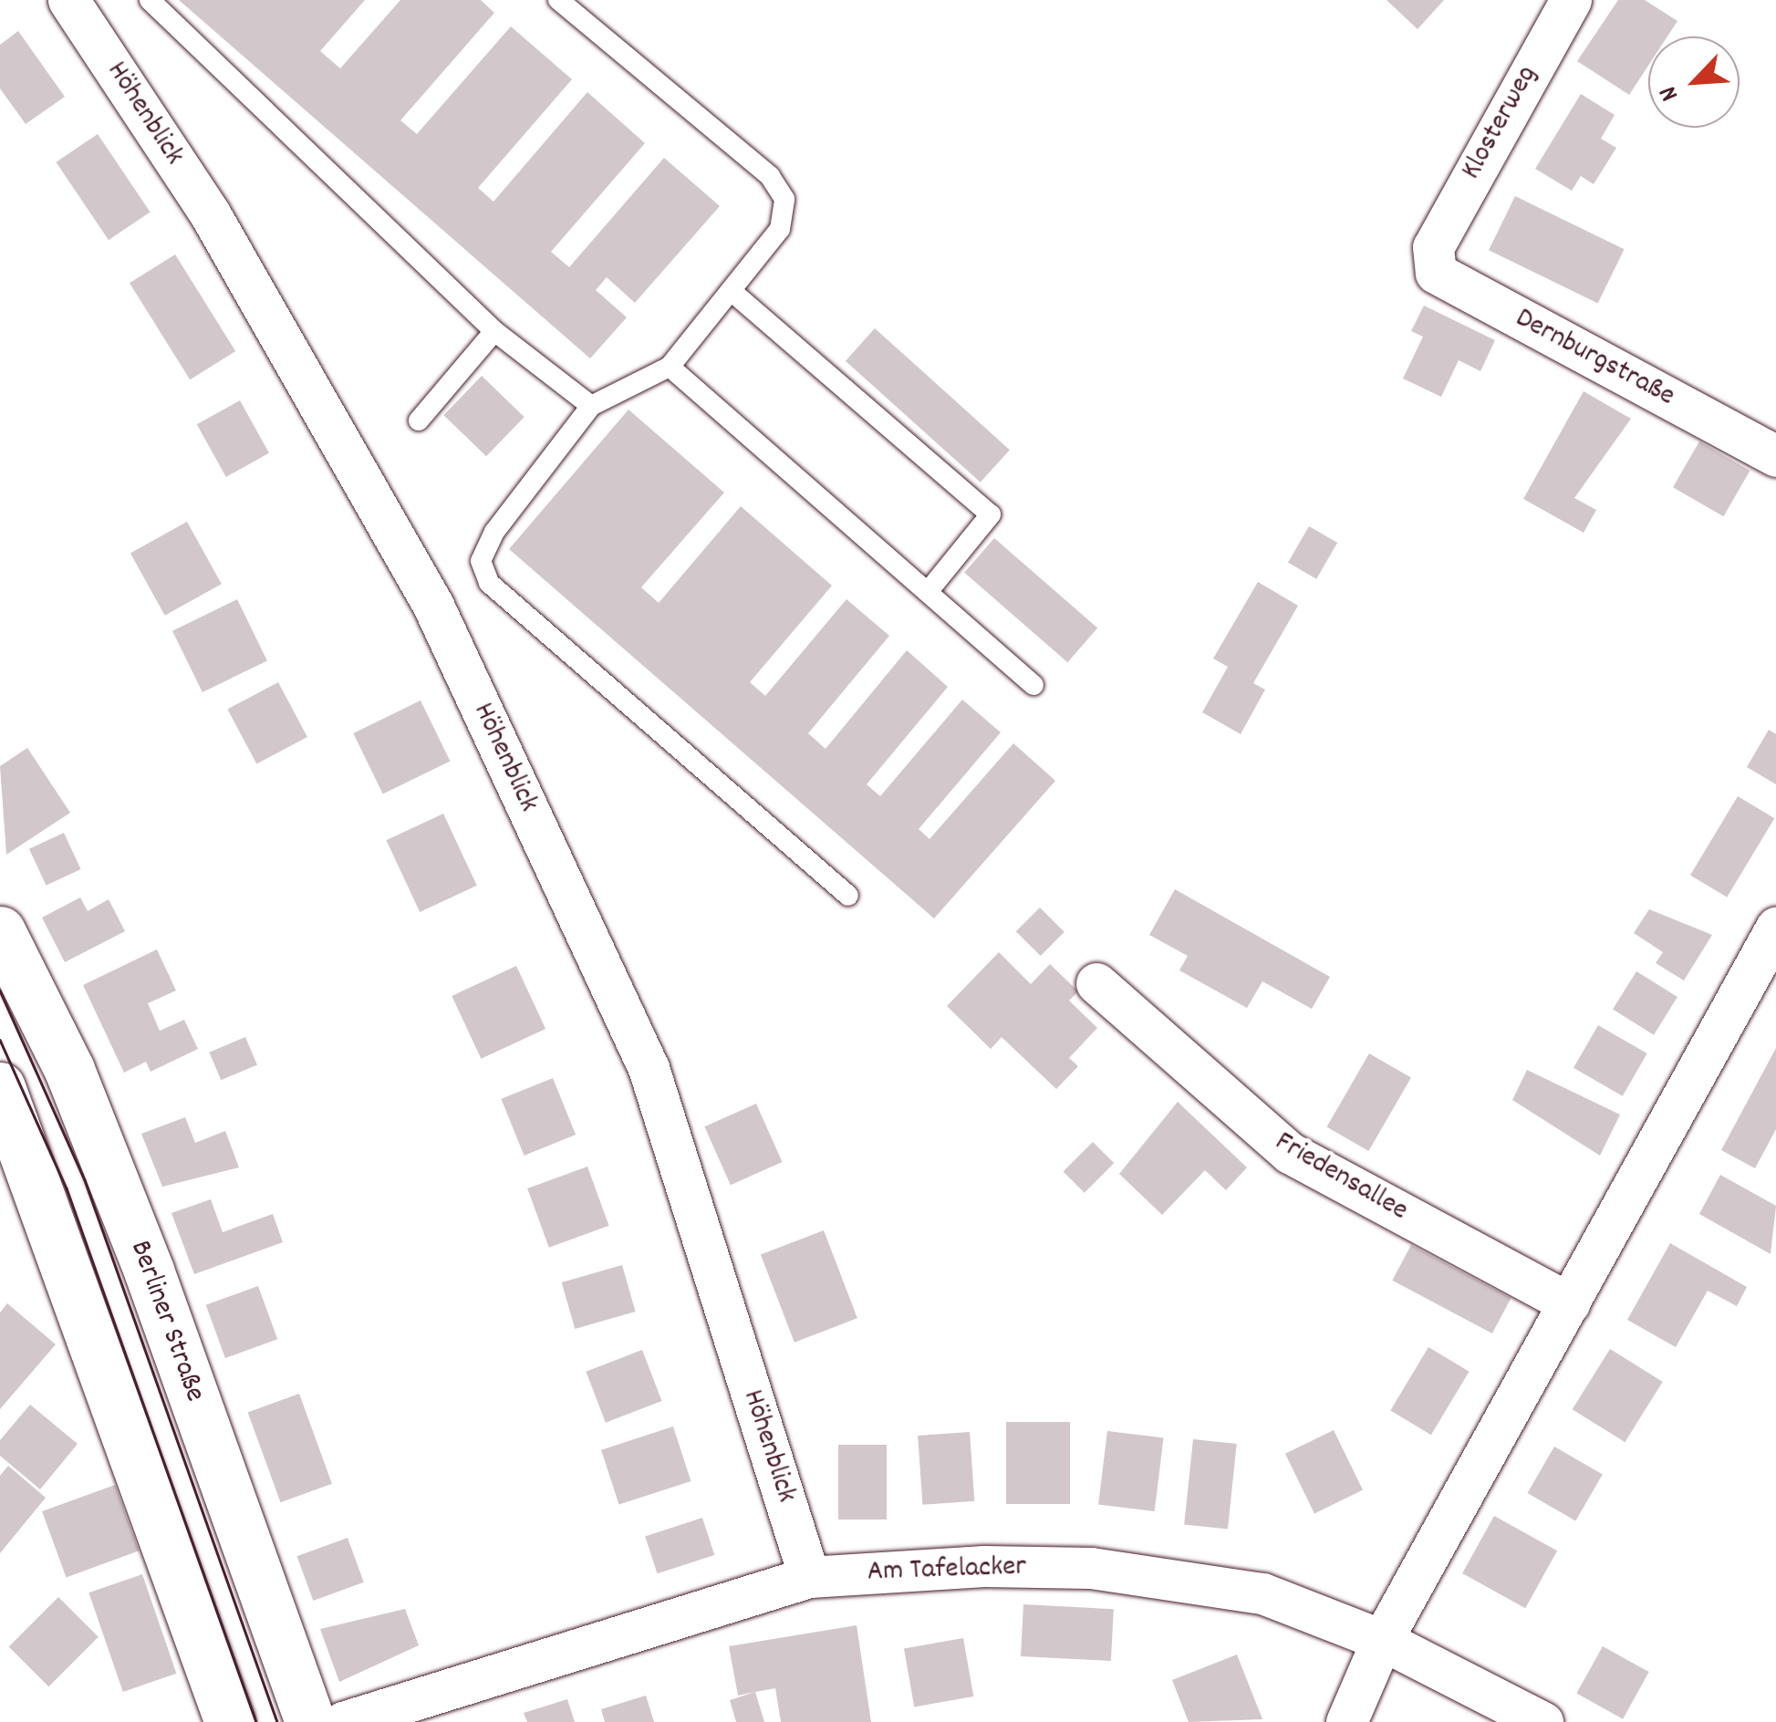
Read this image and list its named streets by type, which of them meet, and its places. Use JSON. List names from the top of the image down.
{
  "streets": {
    "main road": ["Berliner Straße"],
    "street": [
      "Höhenblick",
      "Klosterweg",
      "Dernburgstraße",
      "Friedensallee",
      "Am Tafelacker"
    ]
  },
  "crossings": [
    ["Höhenblick", "Am Tafelacker"],
    ["Klosterweg", "Dernburgstraße"]
  ],
  "north": "bottom left"
}
